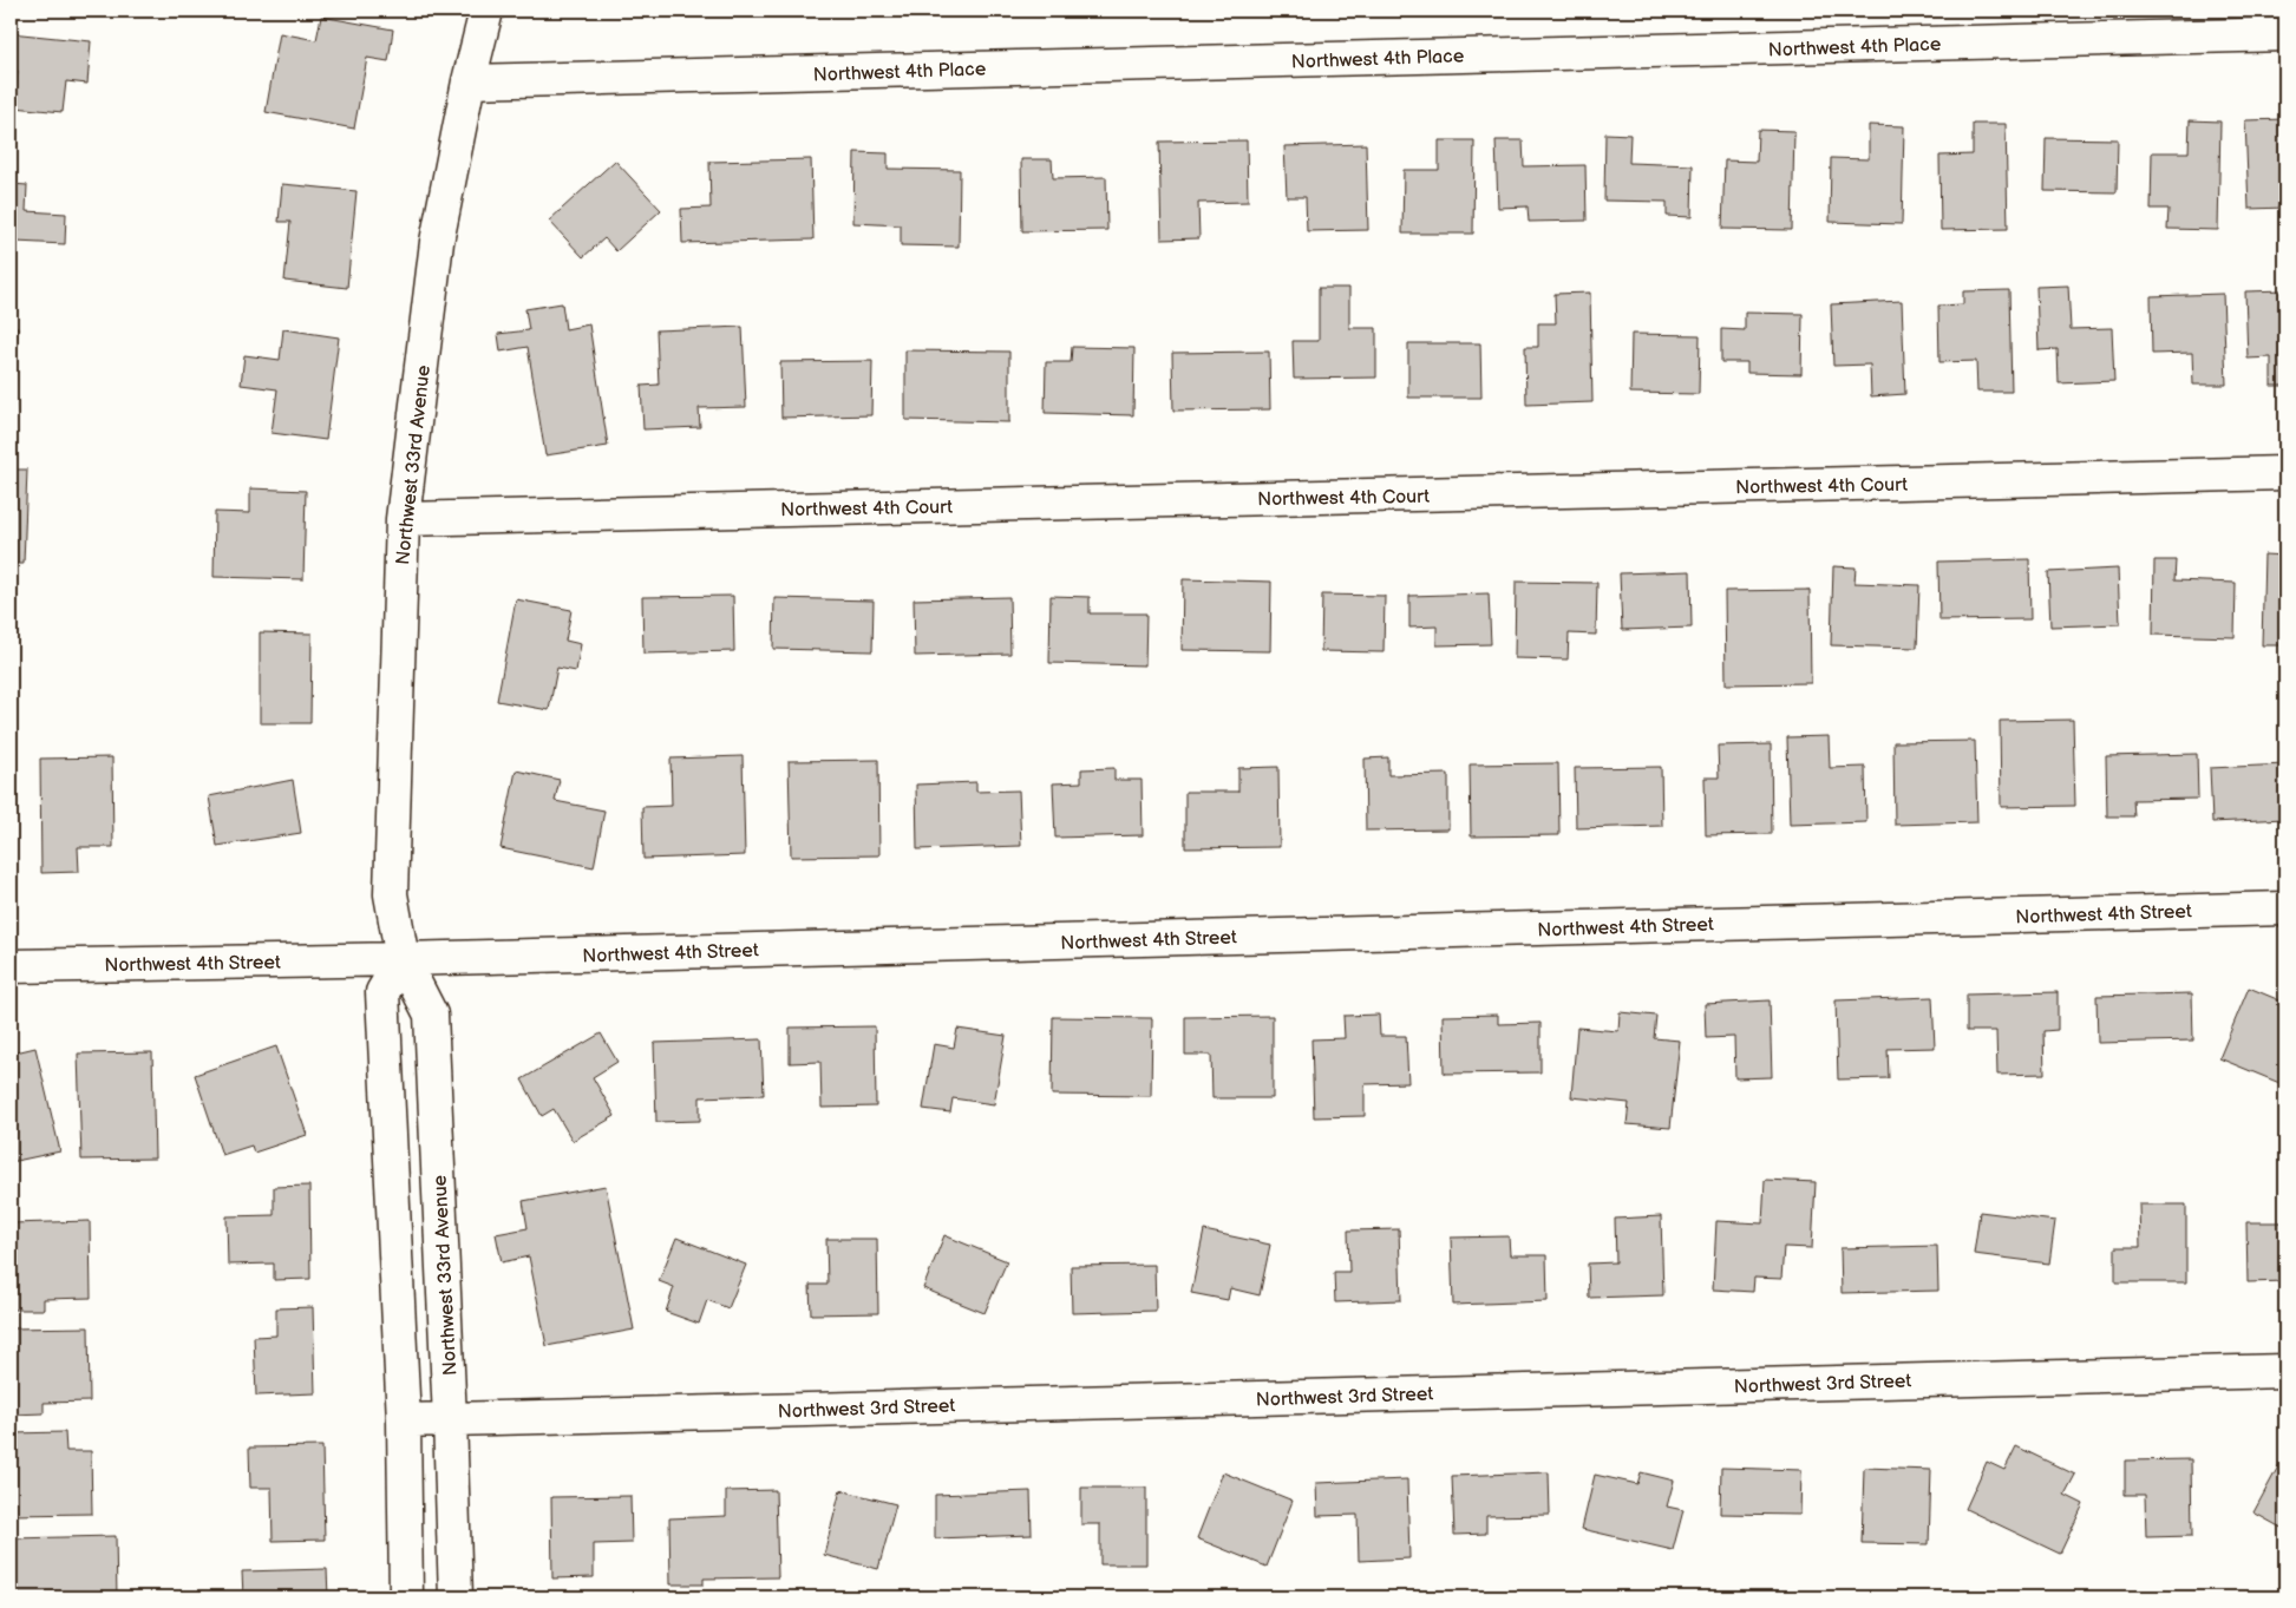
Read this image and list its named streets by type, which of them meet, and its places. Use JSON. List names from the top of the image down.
{
  "streets": {
    "street": [
      "Northwest 4th Place",
      "Northwest 33rd Avenue",
      "Northwest 4th Court",
      "Northwest 4th Street",
      "Northwest 3rd Street"
    ]
  },
  "crossings": [
    ["Northwest 4th Place", "Northwest 33rd Avenue"],
    ["Northwest 33rd Avenue", "Northwest 4th Court"],
    ["Northwest 33rd Avenue", "Northwest 4th Street"],
    ["Northwest 33rd Avenue", "Northwest 3rd Street"]
  ]
}
